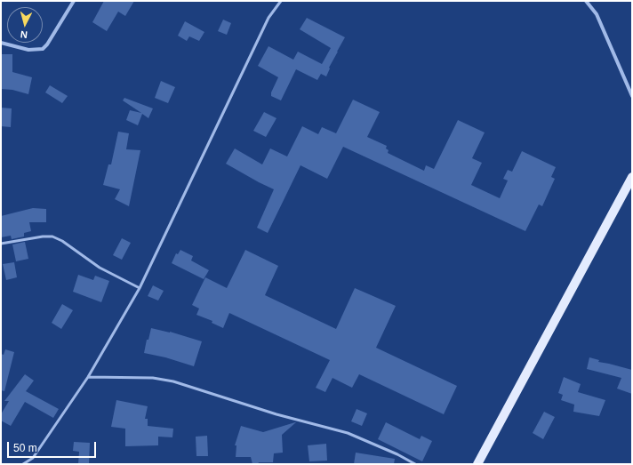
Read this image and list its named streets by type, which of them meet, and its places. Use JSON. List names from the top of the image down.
{
  "scale_bar": "50 m",
  "north": "bottom"
}
